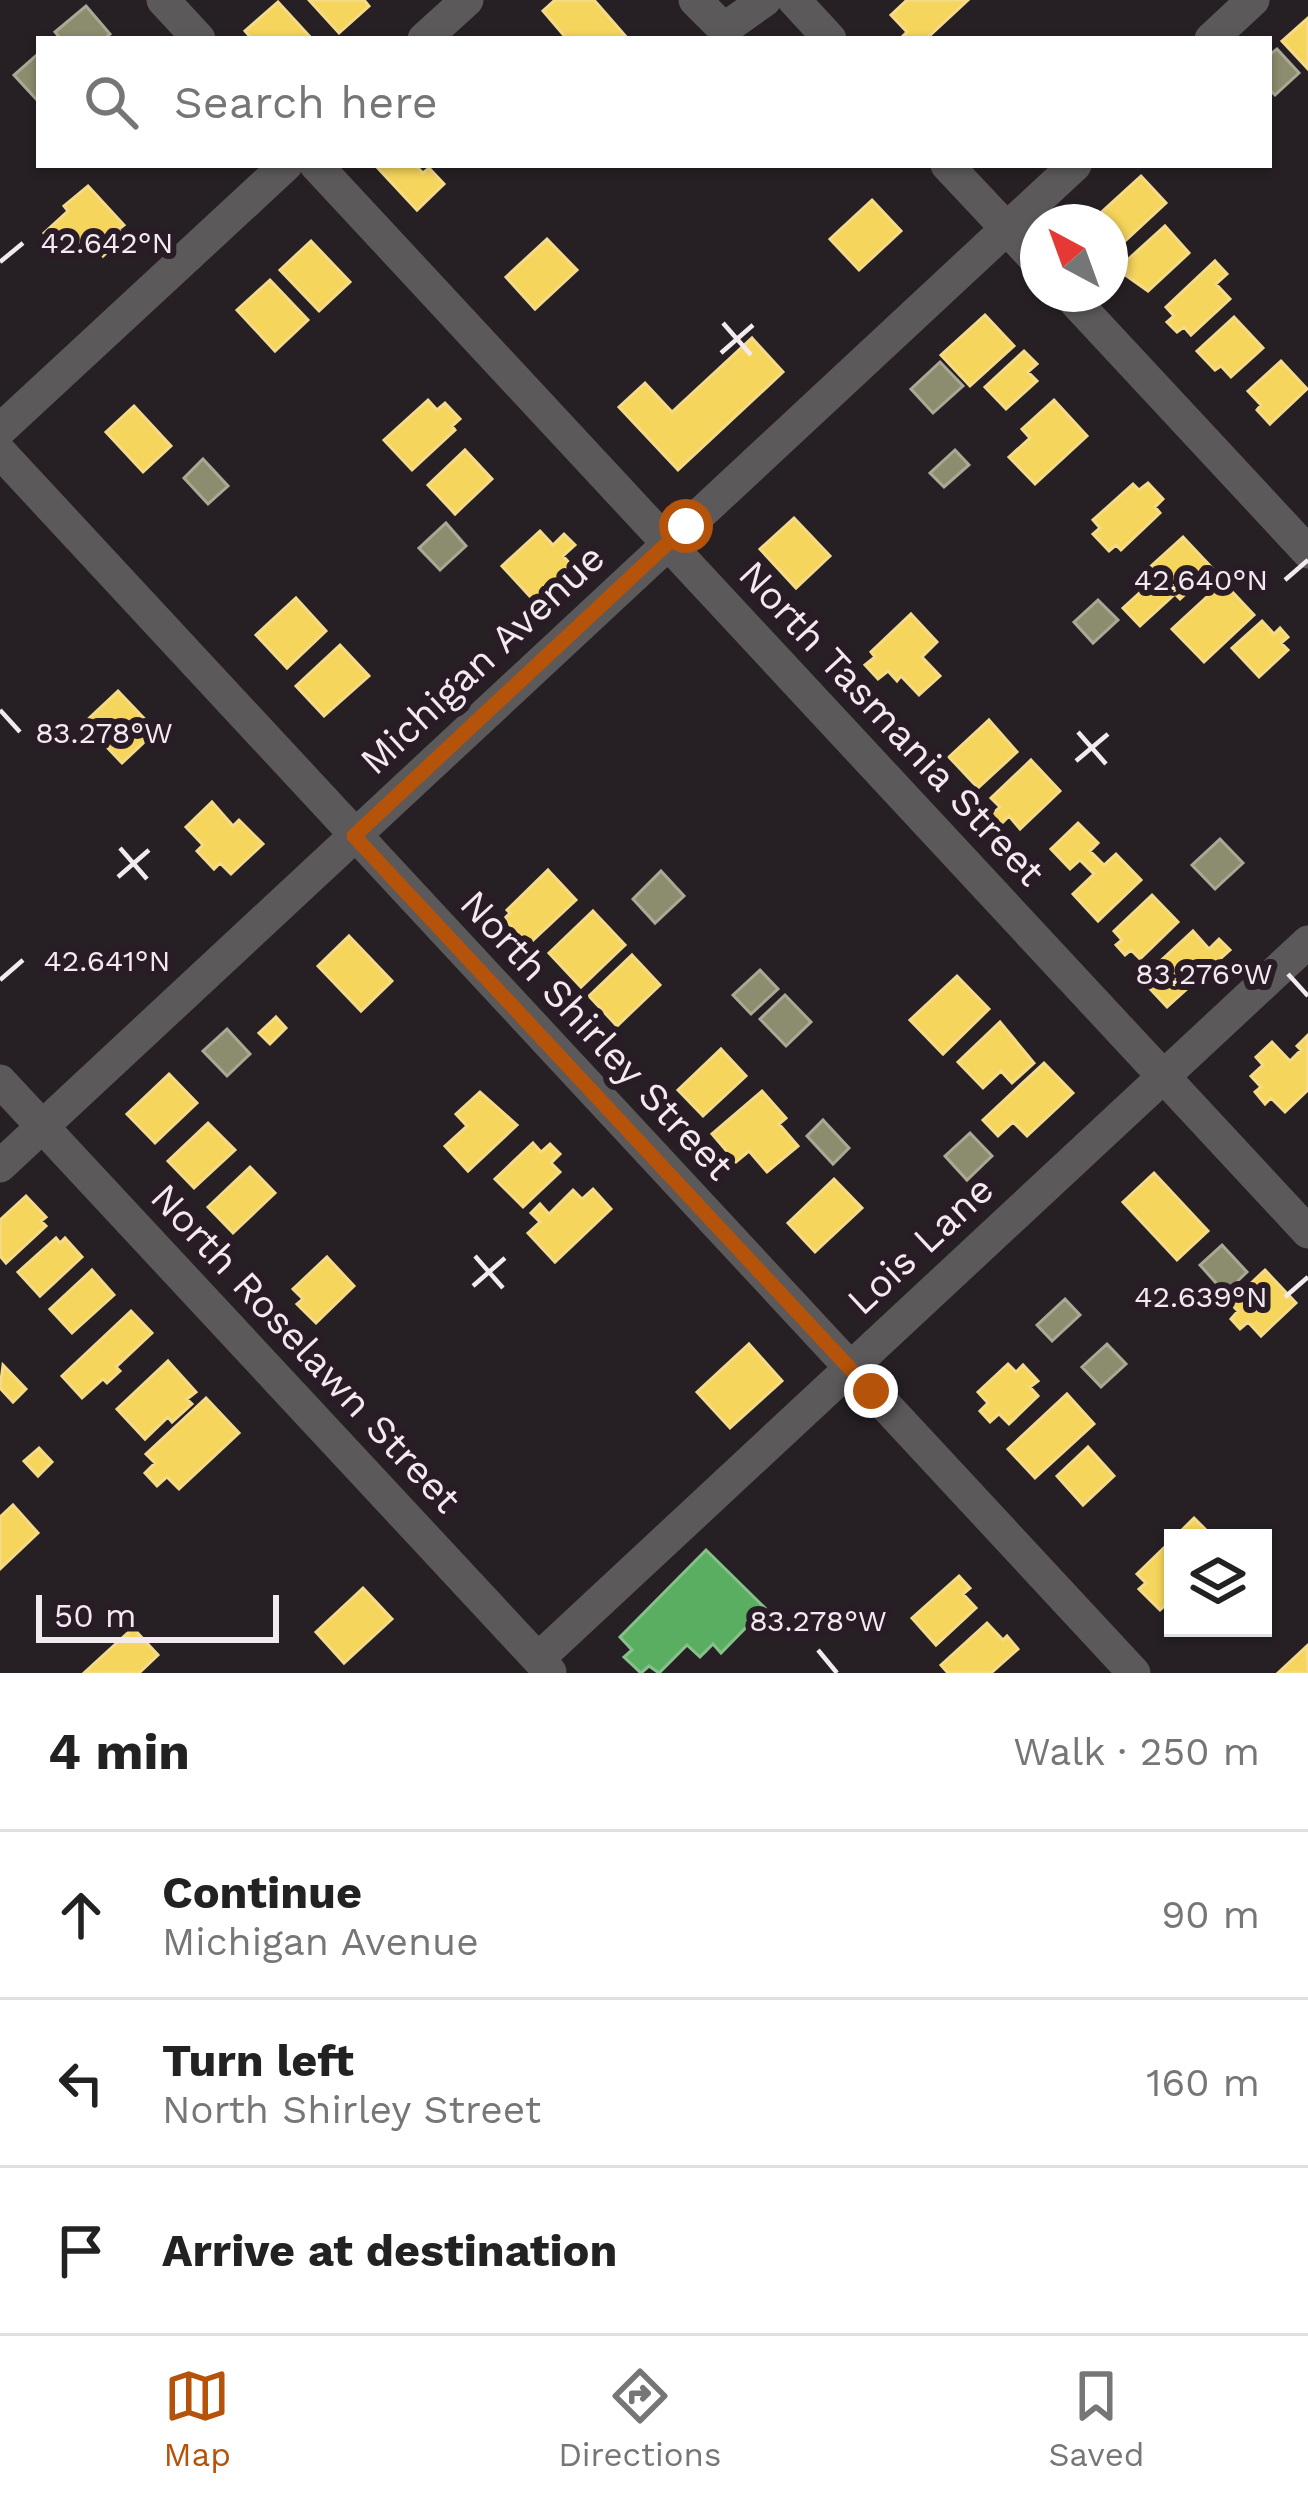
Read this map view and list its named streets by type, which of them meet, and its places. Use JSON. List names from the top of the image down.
{
  "streets": {
    "street": [
      "Michigan Avenue",
      "North Tasmania Street",
      "North Shirley Street",
      "Lois Lane",
      "North Roselawn Street"
    ]
  },
  "crossings": [
    ["Michigan Avenue", "North Tasmania Street"],
    ["Michigan Avenue", "North Shirley Street"],
    ["Michigan Avenue", "North Roselawn Street"],
    ["North Tasmania Street", "Lois Lane"],
    ["North Shirley Street", "Lois Lane"],
    ["Lois Lane", "North Roselawn Street"]
  ],
  "scale_bar": "50 m",
  "north": "top left",
  "page": {
    "search": "Search here",
    "scale": "50 m",
    "heading": ["4 min", "Walk · 250 m"],
    "list": [
      ["Continue", "Michigan Avenue", "90 m"],
      ["Turn left", "North Shirley Street", "160 m"],
      "Arrive at destination"
    ],
    "nav": ["Map", "Directions", "Saved"]
  },
  "coordinates": [
    "42.642°N",
    "42.640°N",
    "83.278°W",
    "42.641°N",
    "83.276°W",
    "42.639°N"
  ]
}
